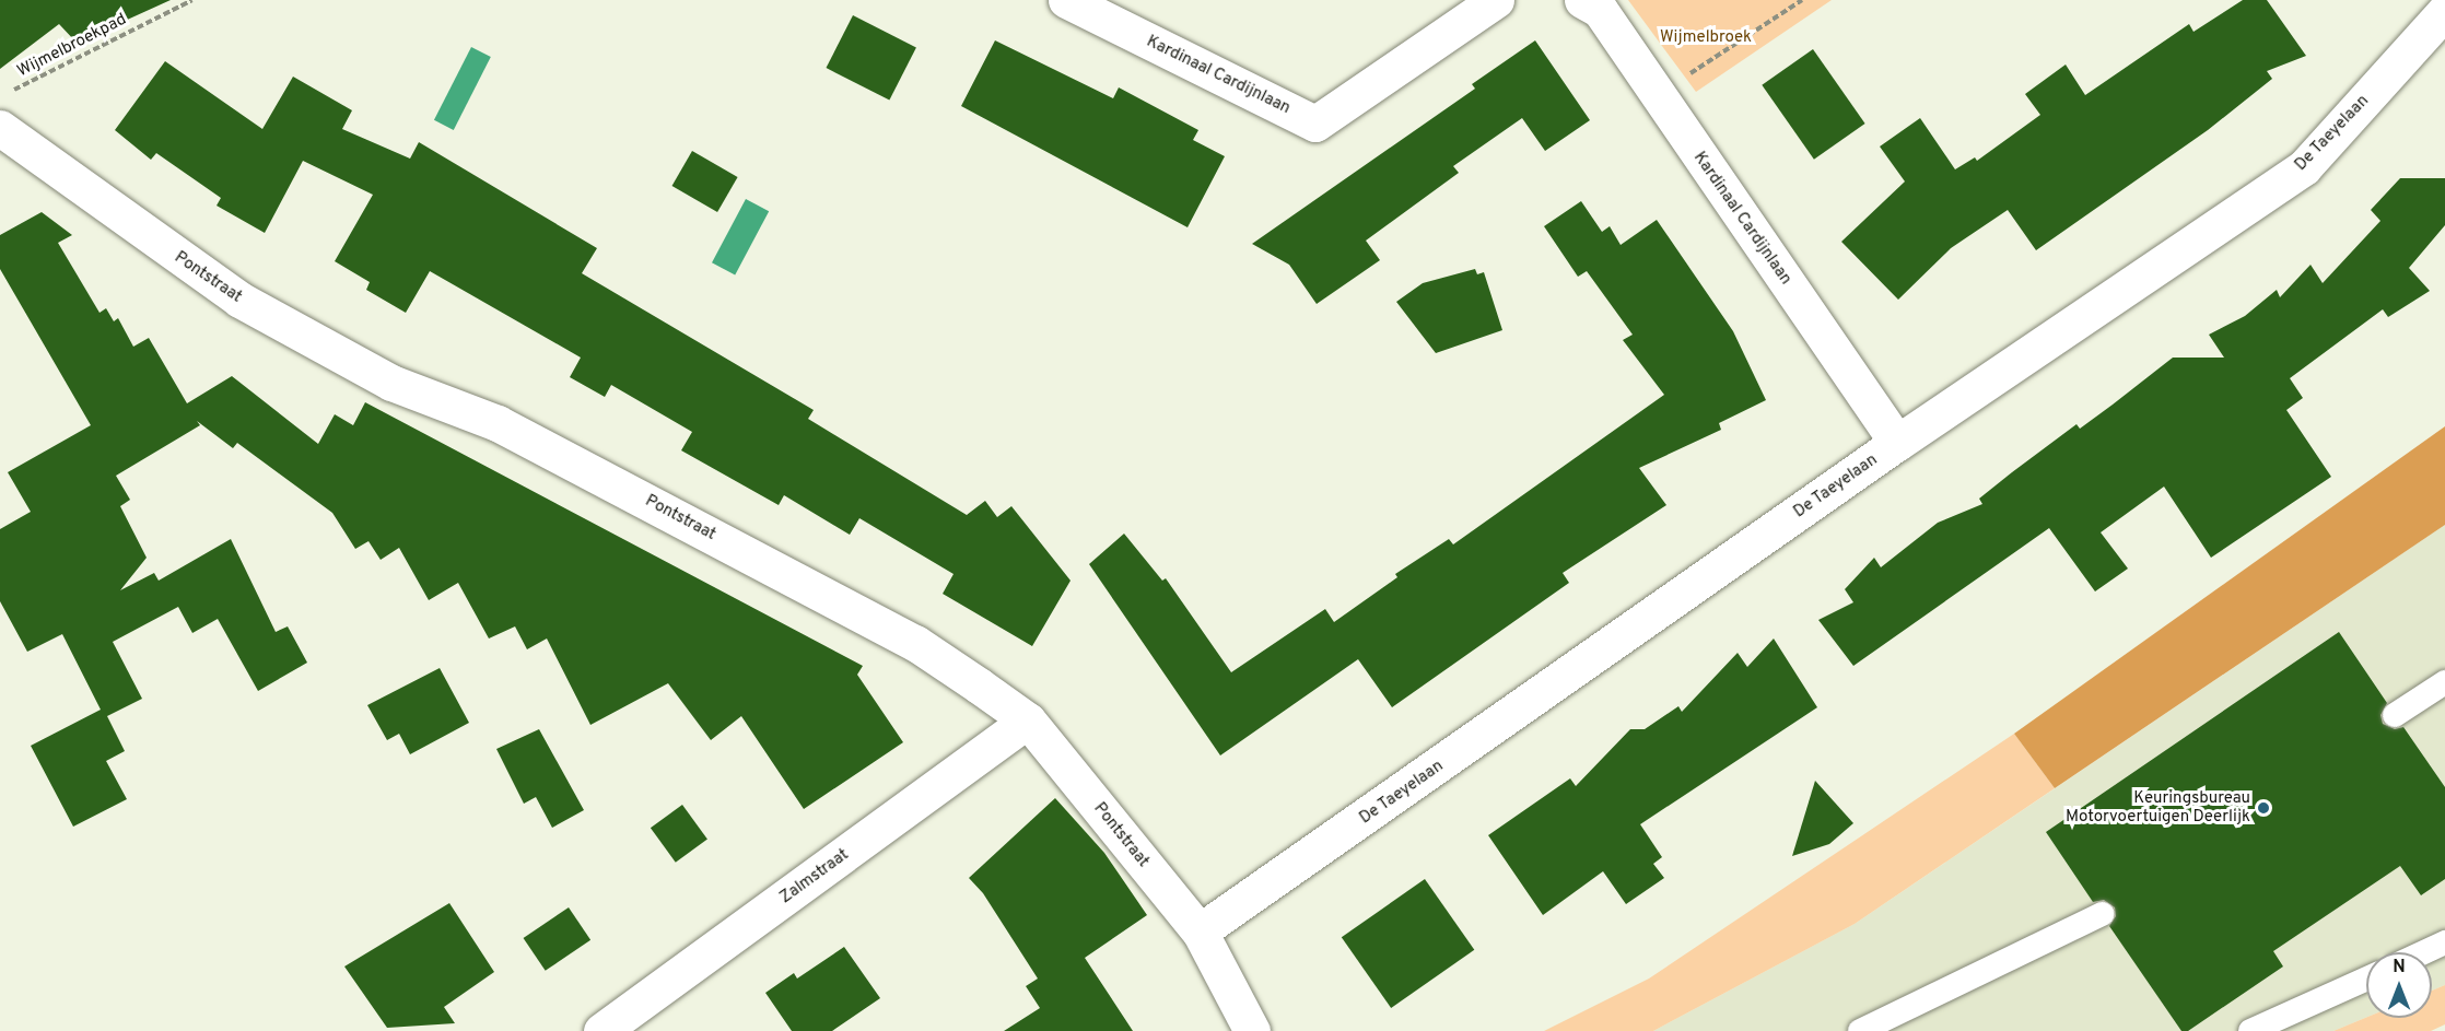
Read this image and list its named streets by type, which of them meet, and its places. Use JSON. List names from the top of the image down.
{
  "streets": {
    "street": [
      "Kardinaal Cardijnlaan",
      "De Taeyelaan",
      "Pontstraat",
      "Zalmstraat"
    ],
    "path": ["Wijmelbroekpad"]
  },
  "crossings": [
    ["Kardinaal Cardijnlaan", "De Taeyelaan"],
    ["De Taeyelaan", "Pontstraat"],
    ["Pontstraat", "Zalmstraat"]
  ],
  "parks": ["Wijmelbroek"],
  "places": ["Keuringsbureau Motorvoertuigen Deerlijk"],
  "north": "top"
}
